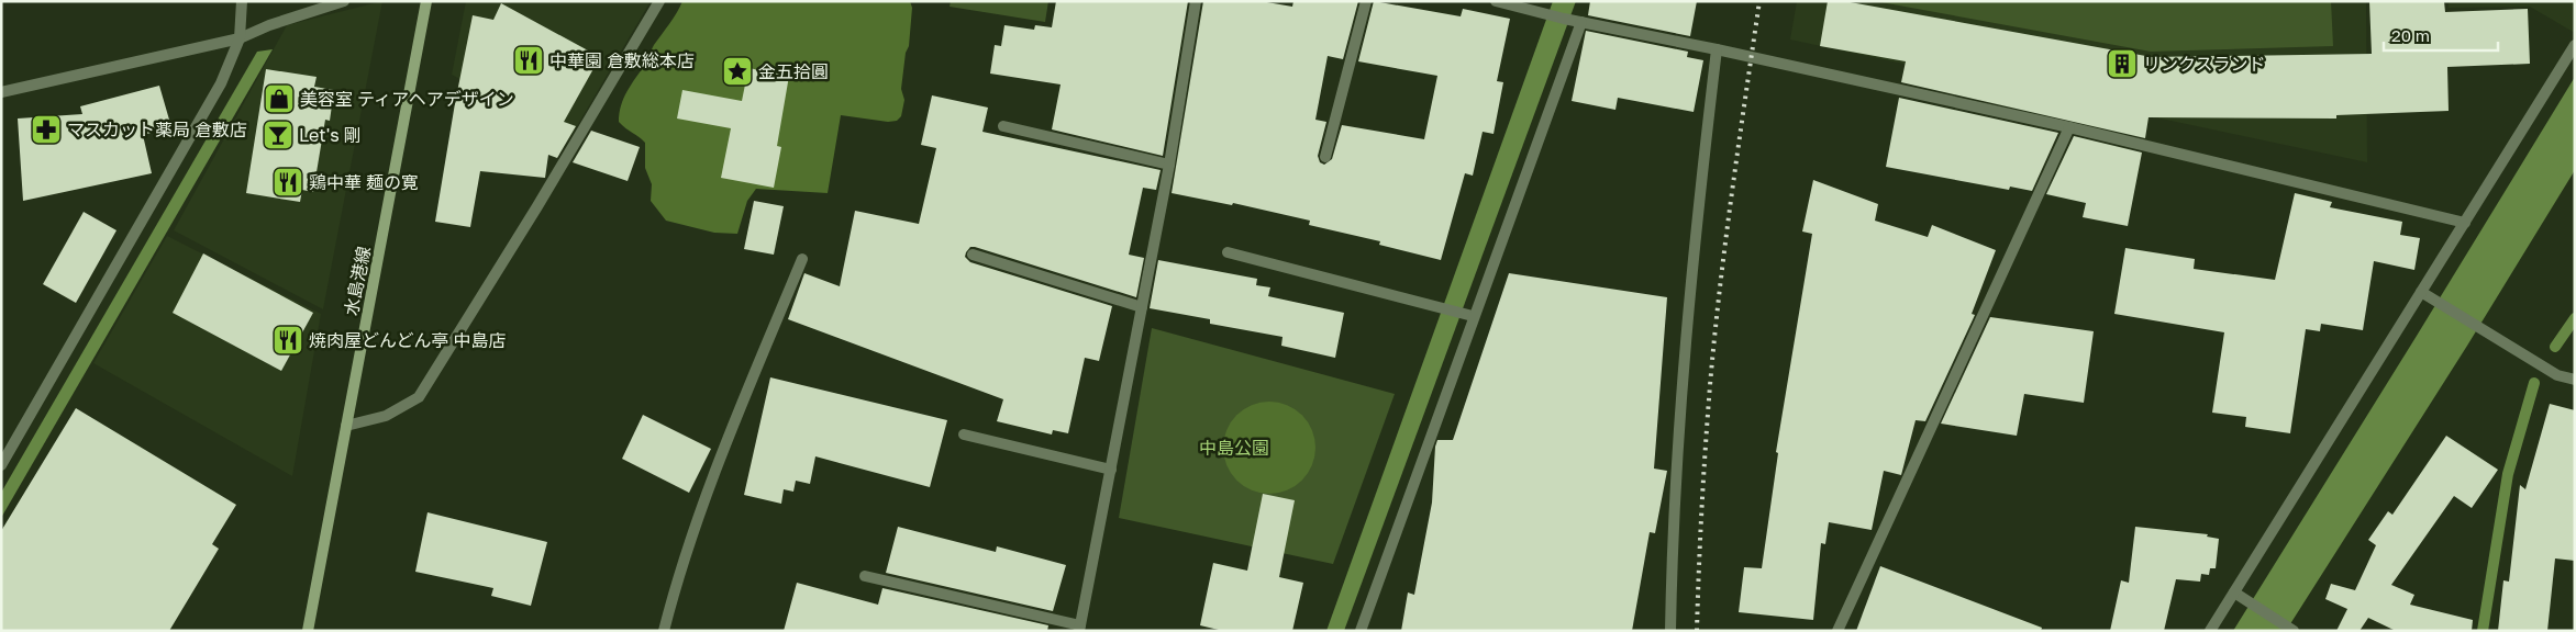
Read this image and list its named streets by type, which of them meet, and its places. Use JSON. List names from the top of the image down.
{
  "streets": {
    "main road": ["水島港線"]
  },
  "parks": ["中島公園"],
  "places": {
    "restaurant": ["中華園 倉敷総本店", "鶏中華 麺の寛", "焼肉屋どんどん亭 中島店"],
    "building": ["リンクスランド"],
    "place": ["金五拾圓"],
    "shop": ["美容室 ティアヘアデザイン"],
    "pharmacy": ["マスカット薬局 倉敷店"],
    "bar": ["Let's 剛"]
  },
  "scale_bar": "20 m"
}
